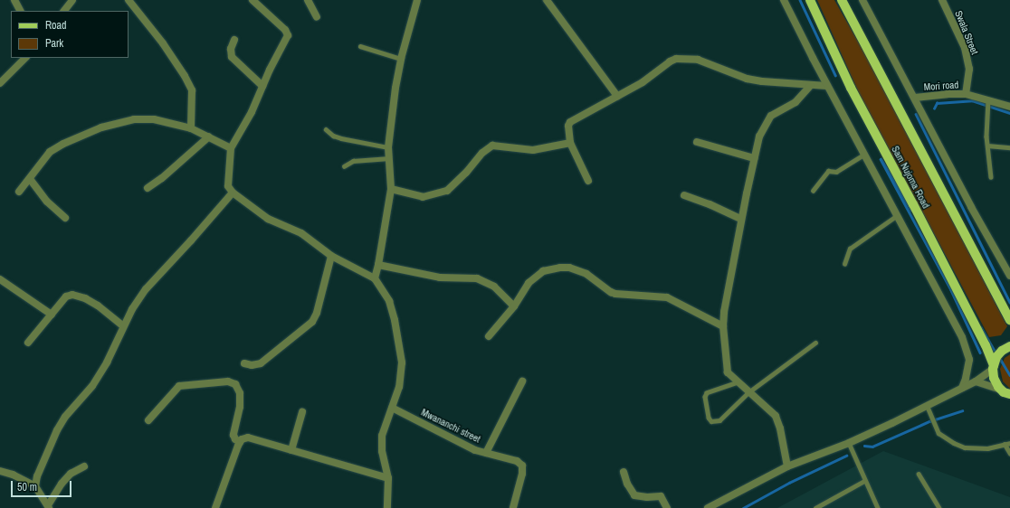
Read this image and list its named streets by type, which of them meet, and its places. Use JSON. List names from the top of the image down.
{
  "streets": {
    "main road": ["Sam Nujoma Road"],
    "street": ["Swala Street", "Mori road", "Mwananchi street"]
  },
  "crossings": [
    ["Swala Street", "Mori road"]
  ],
  "legend": ["Road", "Park"],
  "scale_bar": "50 m"
}
